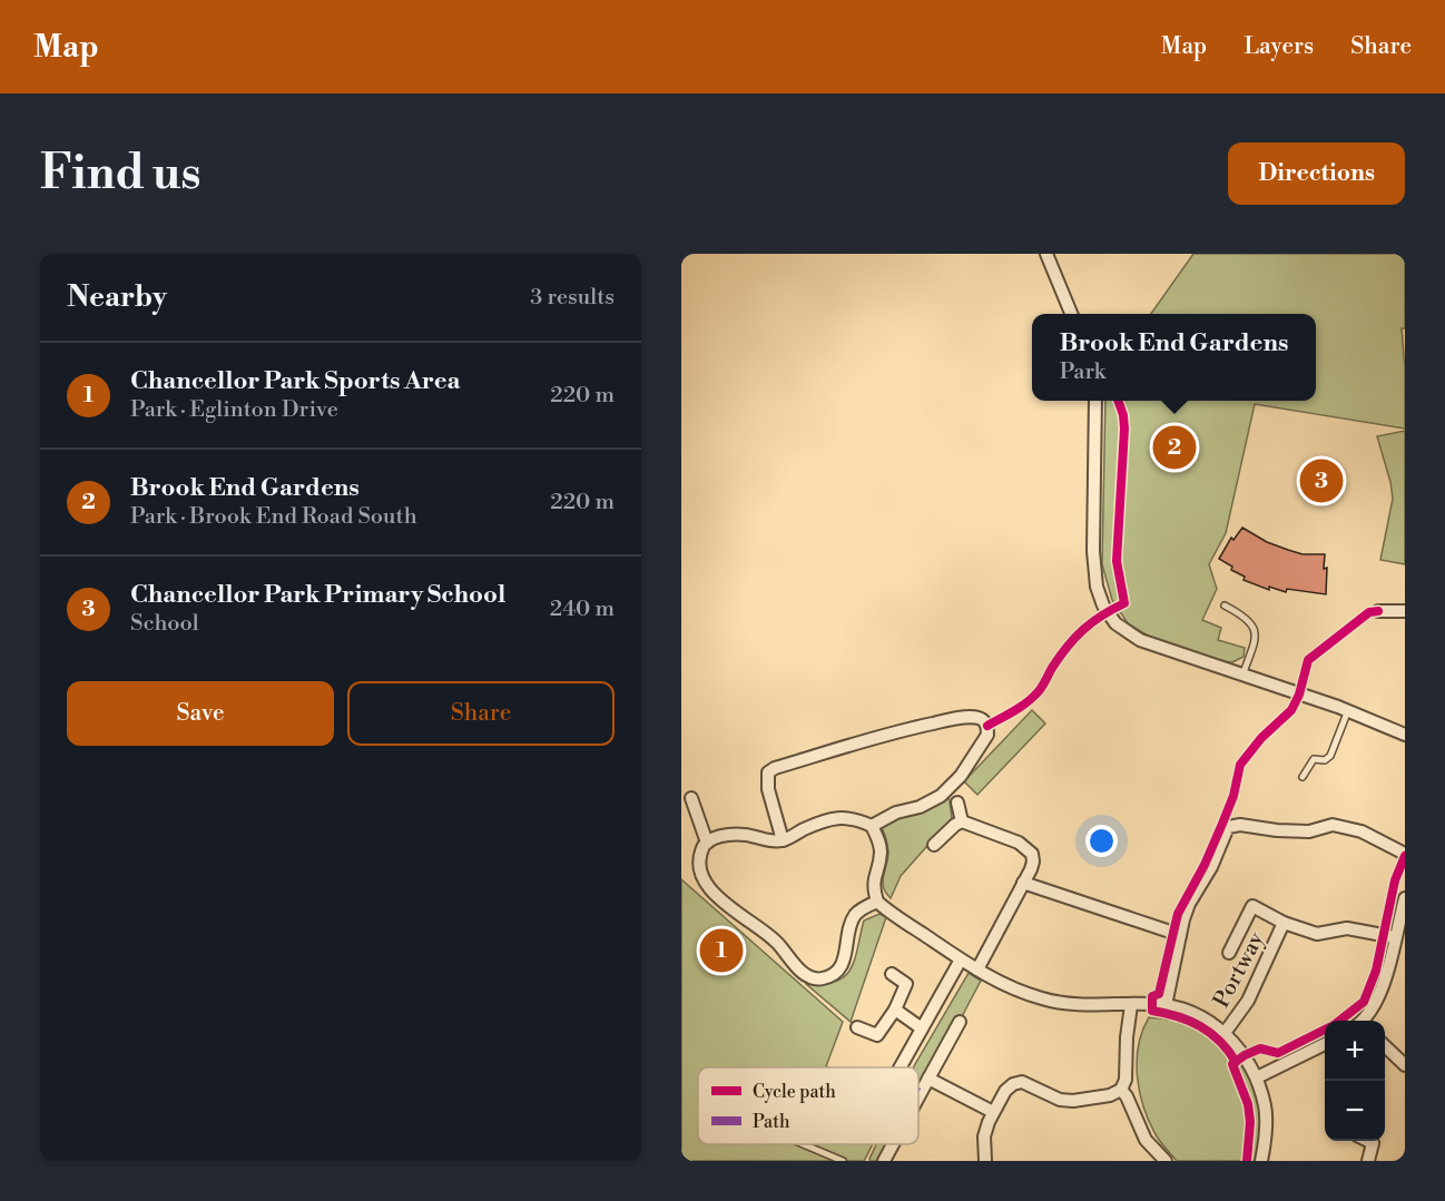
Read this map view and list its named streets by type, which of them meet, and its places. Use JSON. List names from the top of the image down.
{
  "streets": {
    "street": ["Portway"]
  },
  "legend": ["Cycle path", "Path"],
  "page": {
    "header": "Map",
    "nav": ["Map", "Layers", "Share"],
    "buttons": [
      "Directions",
      ["Save", "Share"]
    ],
    "title": "Find us",
    "heading": ["Nearby", "3 results"],
    "popup": ["Brook End Gardens", "Park"],
    "list": [
      {
        "mark": "1",
        "name": "Chancellor Park Sports Area",
        "note": "Park · Eglinton Drive",
        "value": "220 m"
      },
      {
        "mark": "2",
        "name": "Brook End Gardens",
        "note": "Park · Brook End Road South",
        "value": "220 m"
      },
      {
        "mark": "3",
        "name": "Chancellor Park Primary School",
        "note": "School",
        "value": "240 m"
      }
    ],
    "pins": ["2", "3", "1"],
    "map_buttons": ["+", "−"]
  }
}
